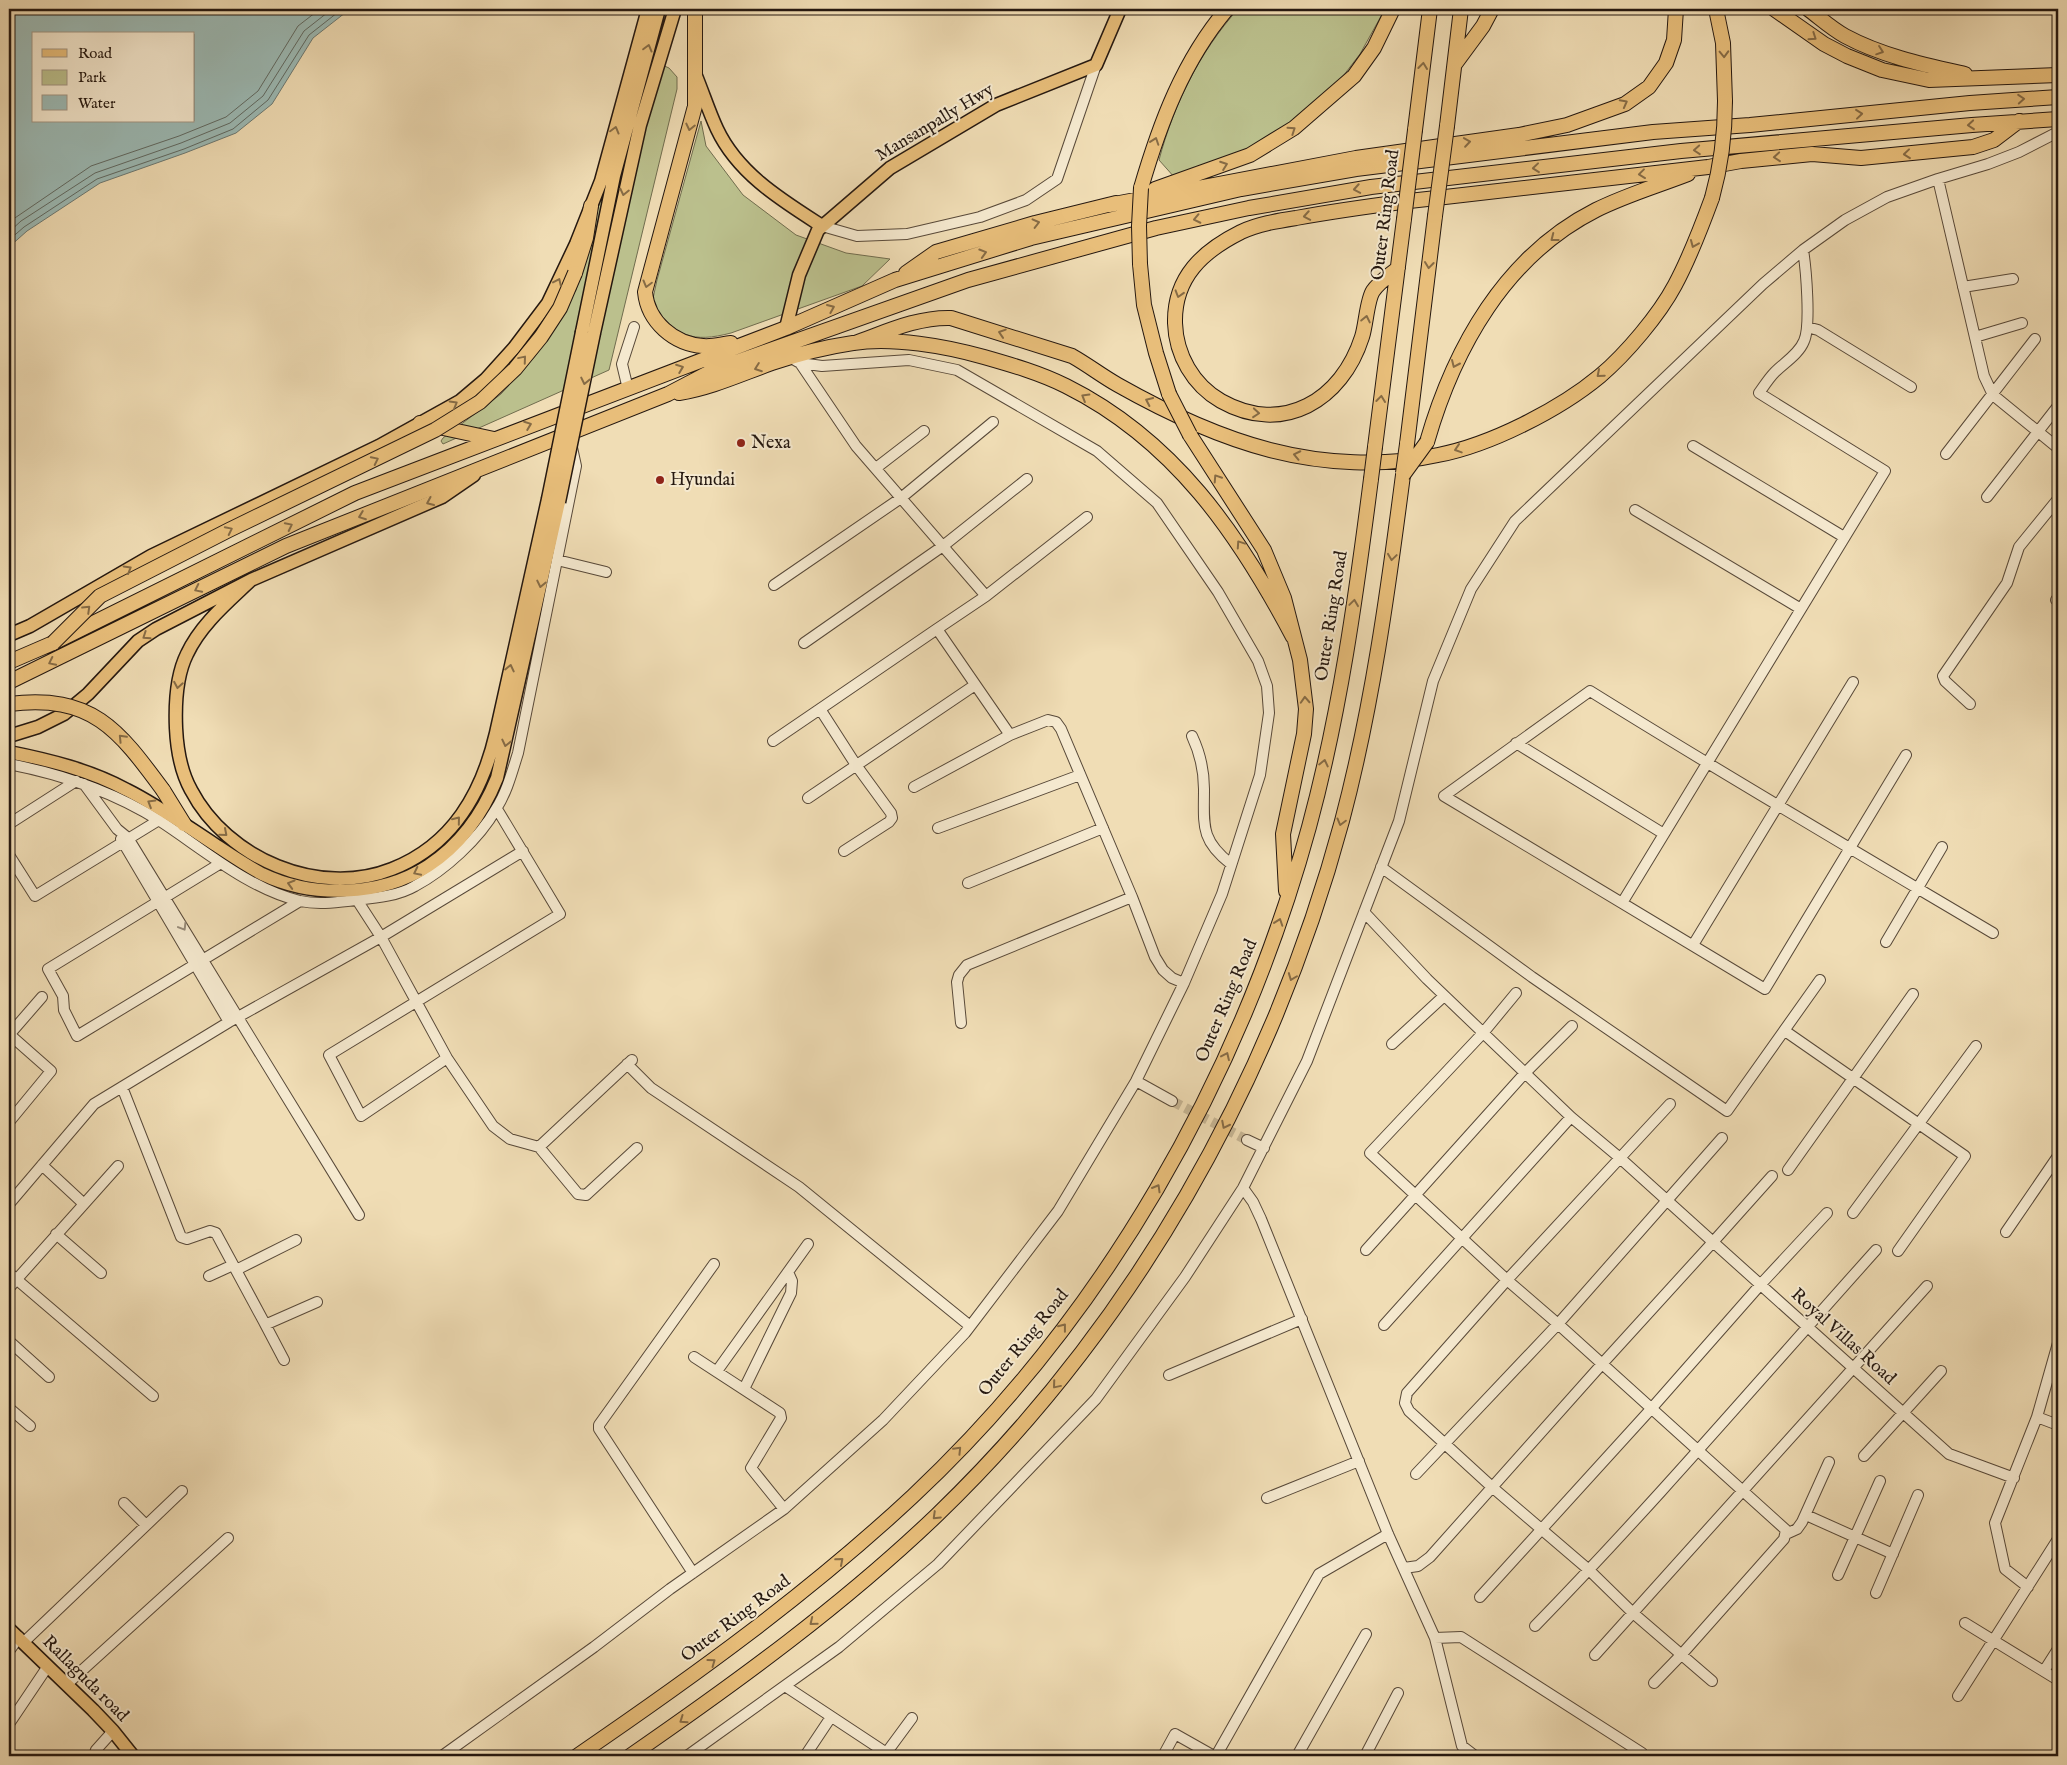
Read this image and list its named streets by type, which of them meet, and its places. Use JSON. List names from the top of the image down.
{
  "streets": {
    "highway": ["Outer Ring Road"],
    "main road": ["Mansanpally Hwy", "Rallaguda road"],
    "street": ["Royal Villas Road"]
  },
  "places": ["Nexa", "Hyundai"],
  "legend": ["Road", "Park", "Water"]
}
